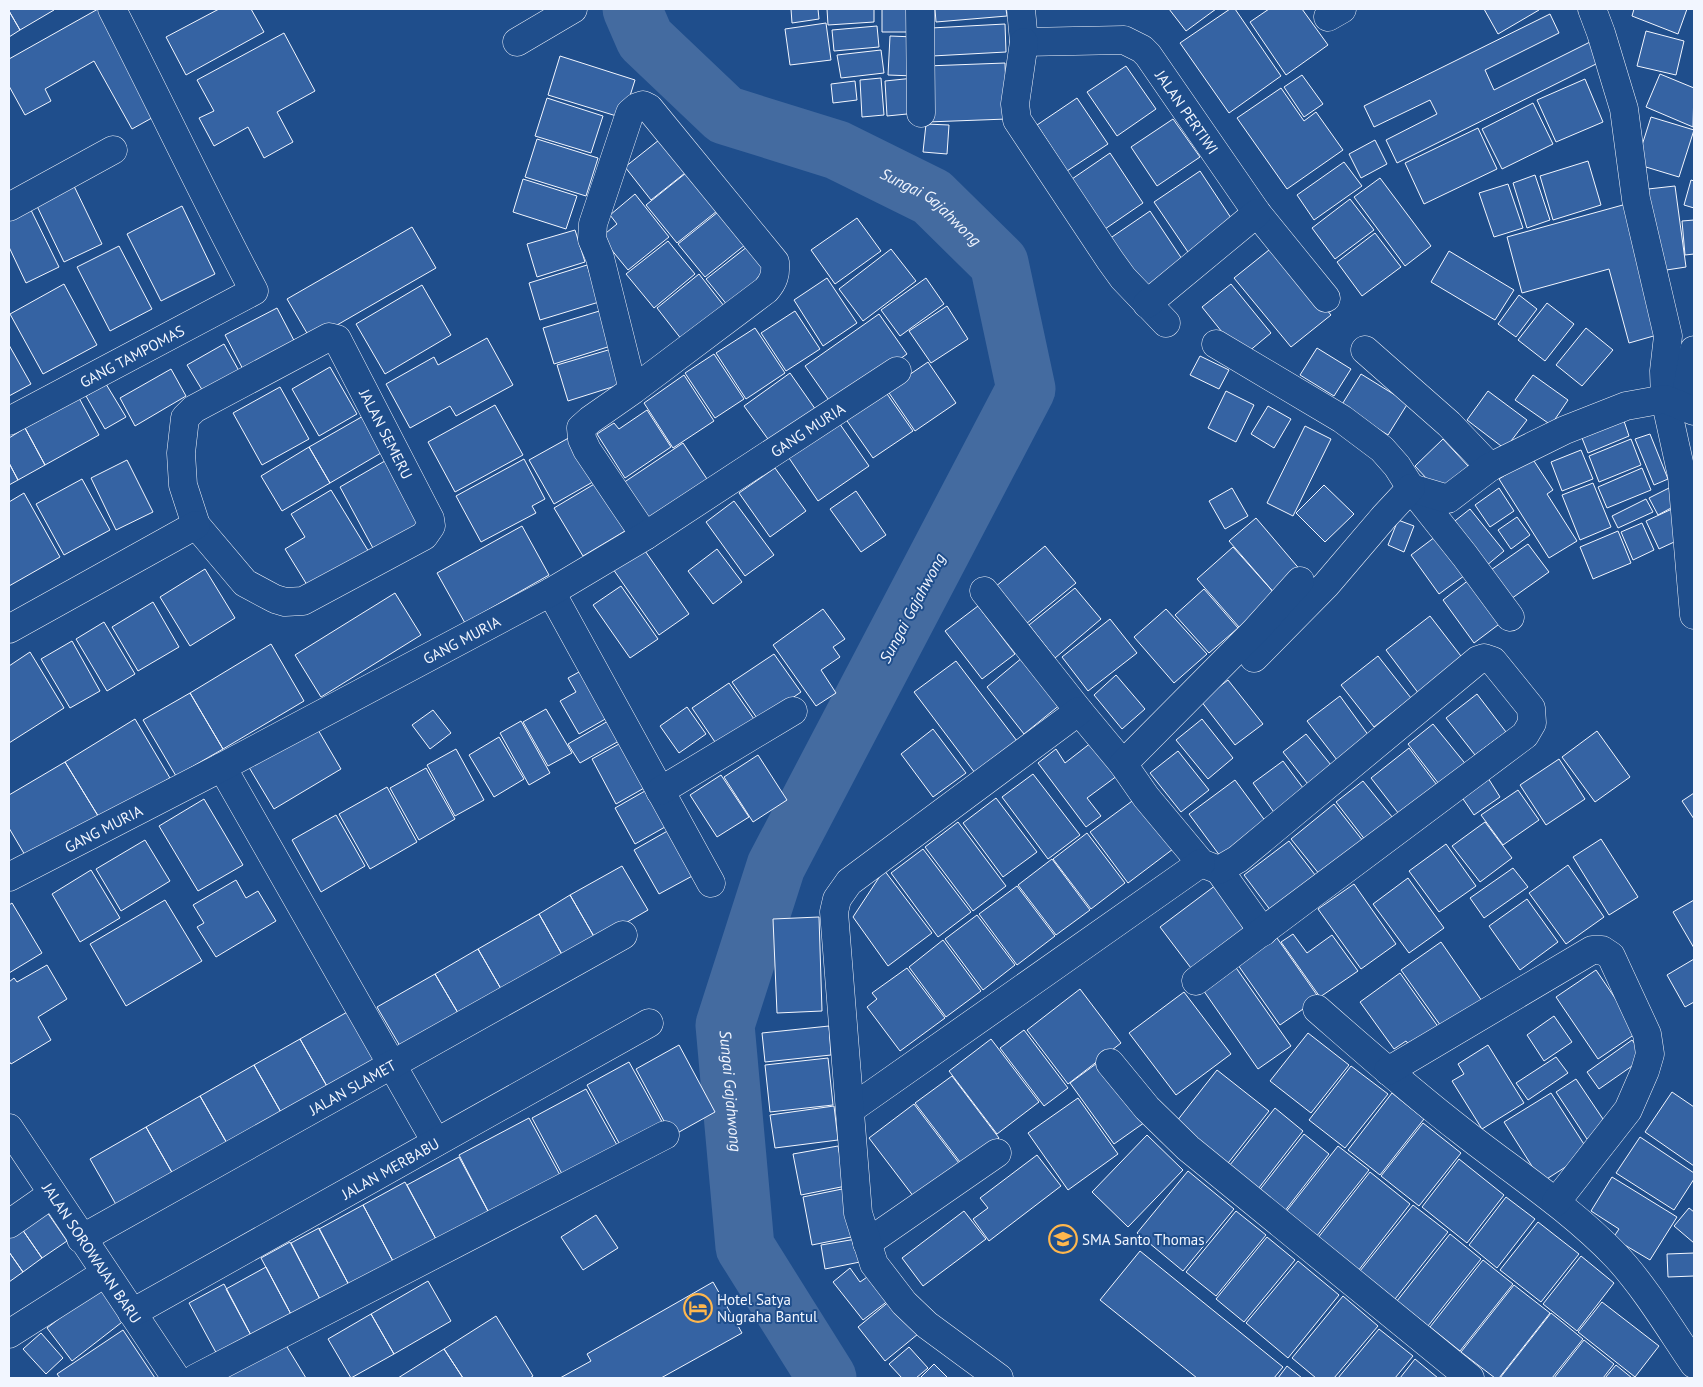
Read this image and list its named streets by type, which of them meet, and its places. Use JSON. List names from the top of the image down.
{
  "streets": {
    "street": [
      "JALAN PERTIWI",
      "GANG TAMPOMAS",
      "GANG MURIA",
      "JALAN SEMERU",
      "JALAN SLAMET",
      "JALAN MERBABU",
      "JALAN SOROWAJAN BARU"
    ]
  },
  "crossings": [
    ["JALAN SLAMET", "JALAN SOROWAJAN BARU"],
    ["JALAN MERBABU", "JALAN SOROWAJAN BARU"]
  ],
  "water": ["Sungai Gajahwong"],
  "places": {
    "school or university": ["SMA Santo Thomas"],
    "hotel": ["Hotel Satya Nugraha Bantul"]
  }
}
